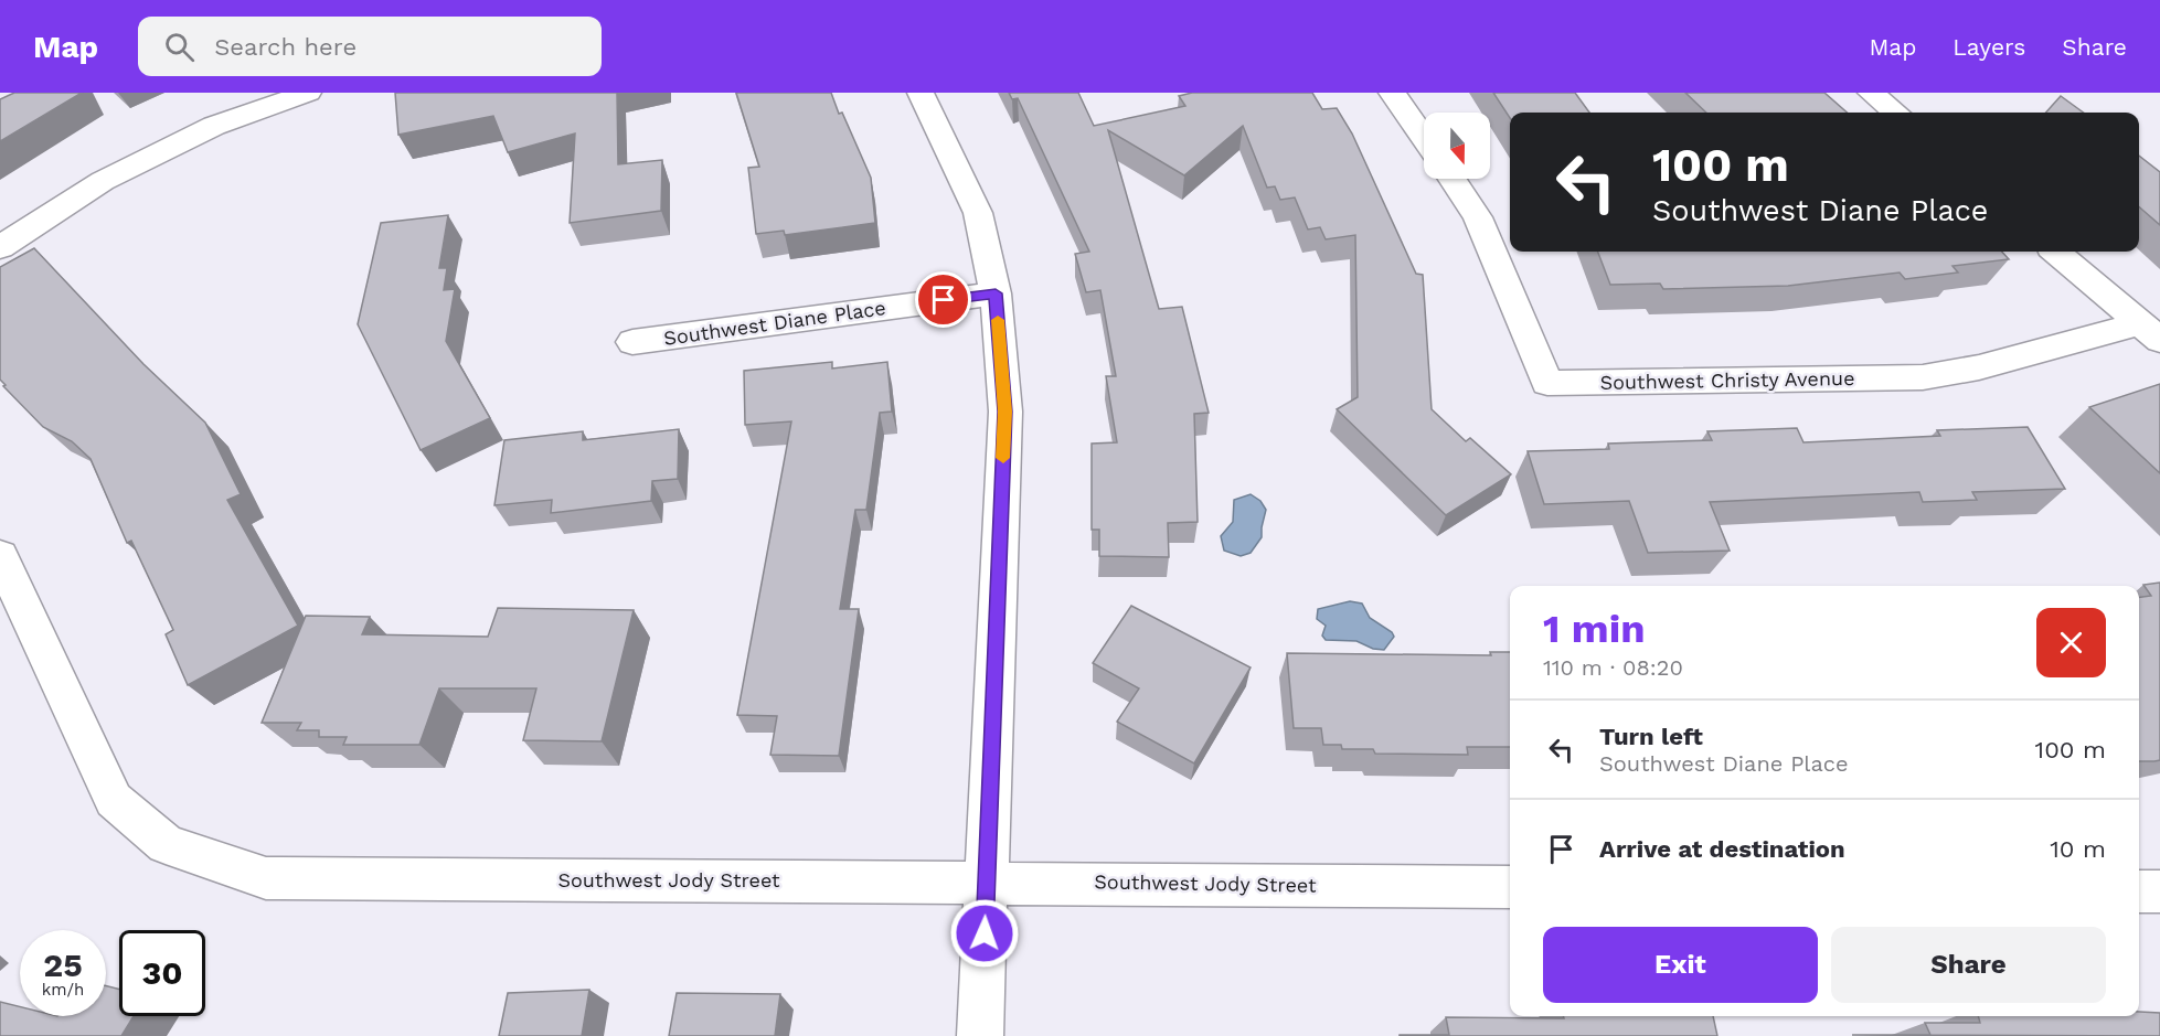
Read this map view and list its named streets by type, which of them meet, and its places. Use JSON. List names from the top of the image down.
{
  "streets": {
    "street": ["Southwest Diane Place", "Southwest Christy Avenue", "Southwest Jody Street"]
  },
  "north": "bottom",
  "page": {
    "header": "Map",
    "search": "Search here",
    "nav": ["Map", "Layers", "Share"],
    "turn": ["100 m", "Southwest Diane Place"],
    "heading": ["1 min", "110 m · 08:20"],
    "list": [
      {
        "name": "Turn left",
        "note": "Southwest Diane Place",
        "value": "100 m"
      },
      {
        "name": "Arrive at destination",
        "value": "10 m"
      }
    ],
    "buttons": ["Exit", "Share"],
    "speed": "25 km/h",
    "limit": "30"
  }
}
